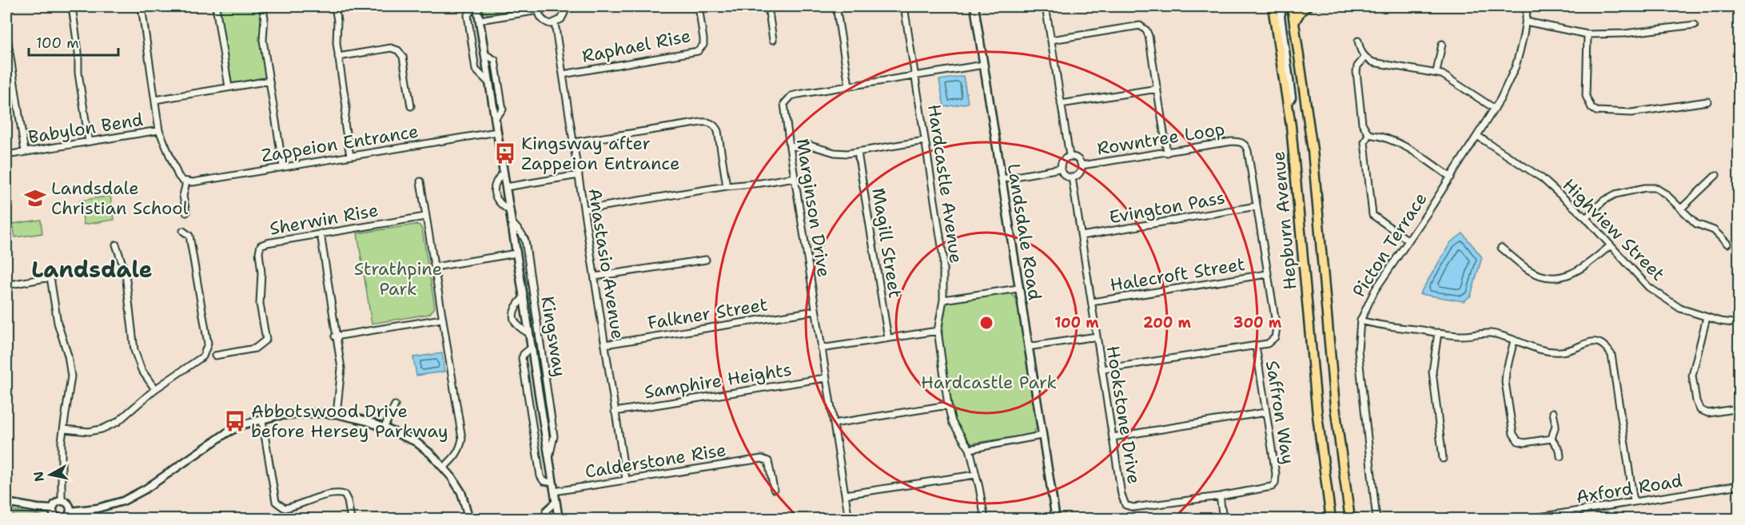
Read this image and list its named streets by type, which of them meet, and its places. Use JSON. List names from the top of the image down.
{
  "streets": {
    "main road": ["Hepburn Avenue"],
    "street": [
      "Raphael Rise",
      "Babylon Bend",
      "Rowntree Loop",
      "Zappeion Entrance",
      "Hardcastle Avenue",
      "Evington Pass",
      "Marginson Drive",
      "Sherwin Rise",
      "Highview Street",
      "Landsdale Road",
      "Magill Street",
      "Picton Terrace",
      "Anastasio Avenue",
      "Halecroft Street",
      "Falkner Street",
      "Kingsway",
      "Samphire Heights",
      "Saffron Way",
      "Hookstone Drive",
      "Calderstone Rise",
      "Axford Road"
    ]
  },
  "crossings": [
    ["Raphael Rise", "Anastasio Avenue"],
    ["Rowntree Loop", "Evington Pass"],
    ["Rowntree Loop", "Halecroft Street"],
    ["Rowntree Loop", "Saffron Way"],
    ["Rowntree Loop", "Hookstone Drive"],
    ["Zappeion Entrance", "Kingsway"],
    ["Hardcastle Avenue", "Marginson Drive"],
    ["Evington Pass", "Hookstone Drive"],
    ["Marginson Drive", "Landsdale Road"],
    ["Marginson Drive", "Falkner Street"],
    ["Marginson Drive", "Samphire Heights"],
    ["Highview Street", "Picton Terrace"],
    ["Anastasio Avenue", "Falkner Street"],
    ["Anastasio Avenue", "Samphire Heights"],
    ["Anastasio Avenue", "Calderstone Rise"],
    ["Halecroft Street", "Hookstone Drive"],
    ["Kingsway", "Calderstone Rise"],
    ["Saffron Way", "Hookstone Drive"]
  ],
  "districts": ["Landsdale"],
  "parks": ["Strathpine Park", "Hardcastle Park"],
  "places": {
    "bus stop": ["Kingsway after Zappeion Entrance", "Abbotswood Drive before Hersey Parkway"],
    "school or university": ["Landsdale Christian School"]
  },
  "scale_bar": "100 m",
  "north": "left",
  "rings": ["100 m", "200 m", "300 m"]
}
